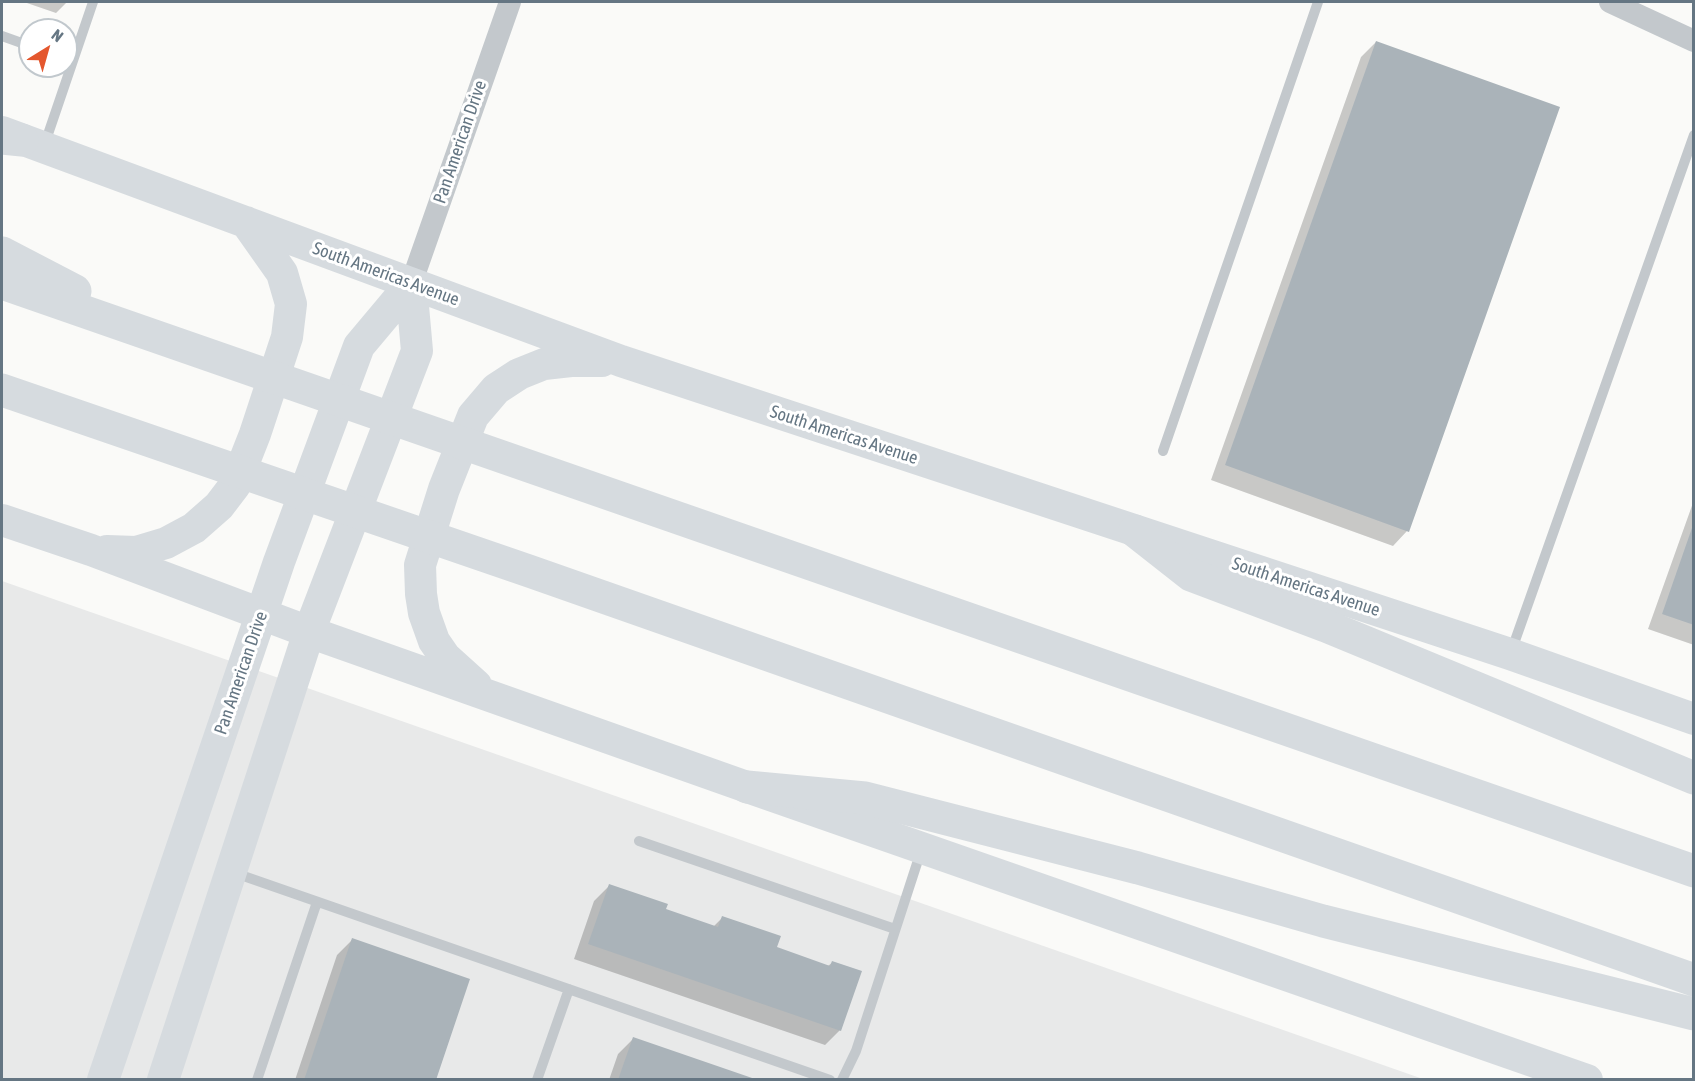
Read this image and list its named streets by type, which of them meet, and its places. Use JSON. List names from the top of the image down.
{
  "streets": {
    "main road": ["Pan American Drive", "South Americas Avenue"]
  },
  "crossings": [
    ["Pan American Drive", "South Americas Avenue"]
  ],
  "north": "top right"
}
